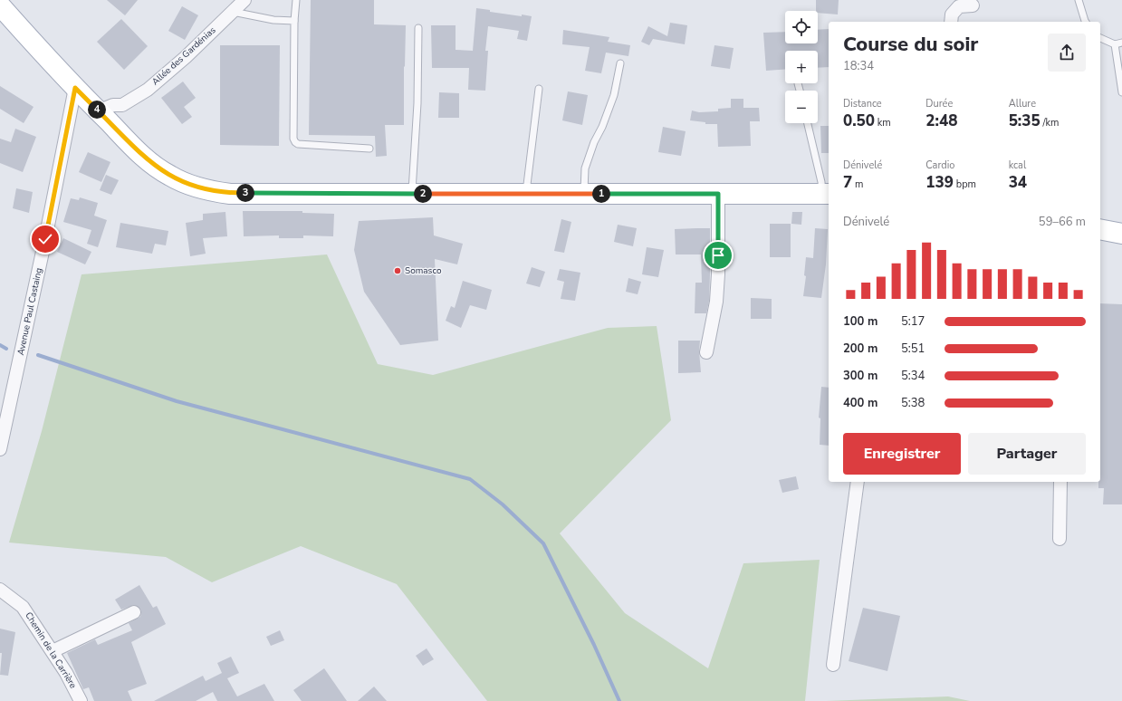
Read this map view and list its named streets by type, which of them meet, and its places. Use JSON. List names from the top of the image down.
{
  "streets": {
    "street": ["Allée des Gardénias", "Avenue Paul Castaing", "Chemin de la Carrière"]
  },
  "places": ["Somasco"],
  "page": {
    "map_buttons": ["+", "−"],
    "heading": ["Course du soir", "18:34"],
    "stats": [
      ["Distance", "0.50 km"],
      ["Durée", "2:48"],
      ["Allure", "5:35 /km"],
      ["Dénivelé", "7 m"],
      ["Cardio", "139 bpm"],
      ["kcal", "34"]
    ],
    "pins": [
      "4",
      "3",
      "1",
      "2"
    ],
    "chart": ["Dénivelé", "59–66 m"],
    "list": [
      {
        "name": "100 m",
        "note": "5:17"
      },
      {
        "name": "200 m",
        "note": "5:51"
      },
      {
        "name": "300 m",
        "note": "5:34"
      },
      {
        "name": "400 m",
        "note": "5:38"
      }
    ],
    "buttons": ["Enregistrer", "Partager"]
  }
}
